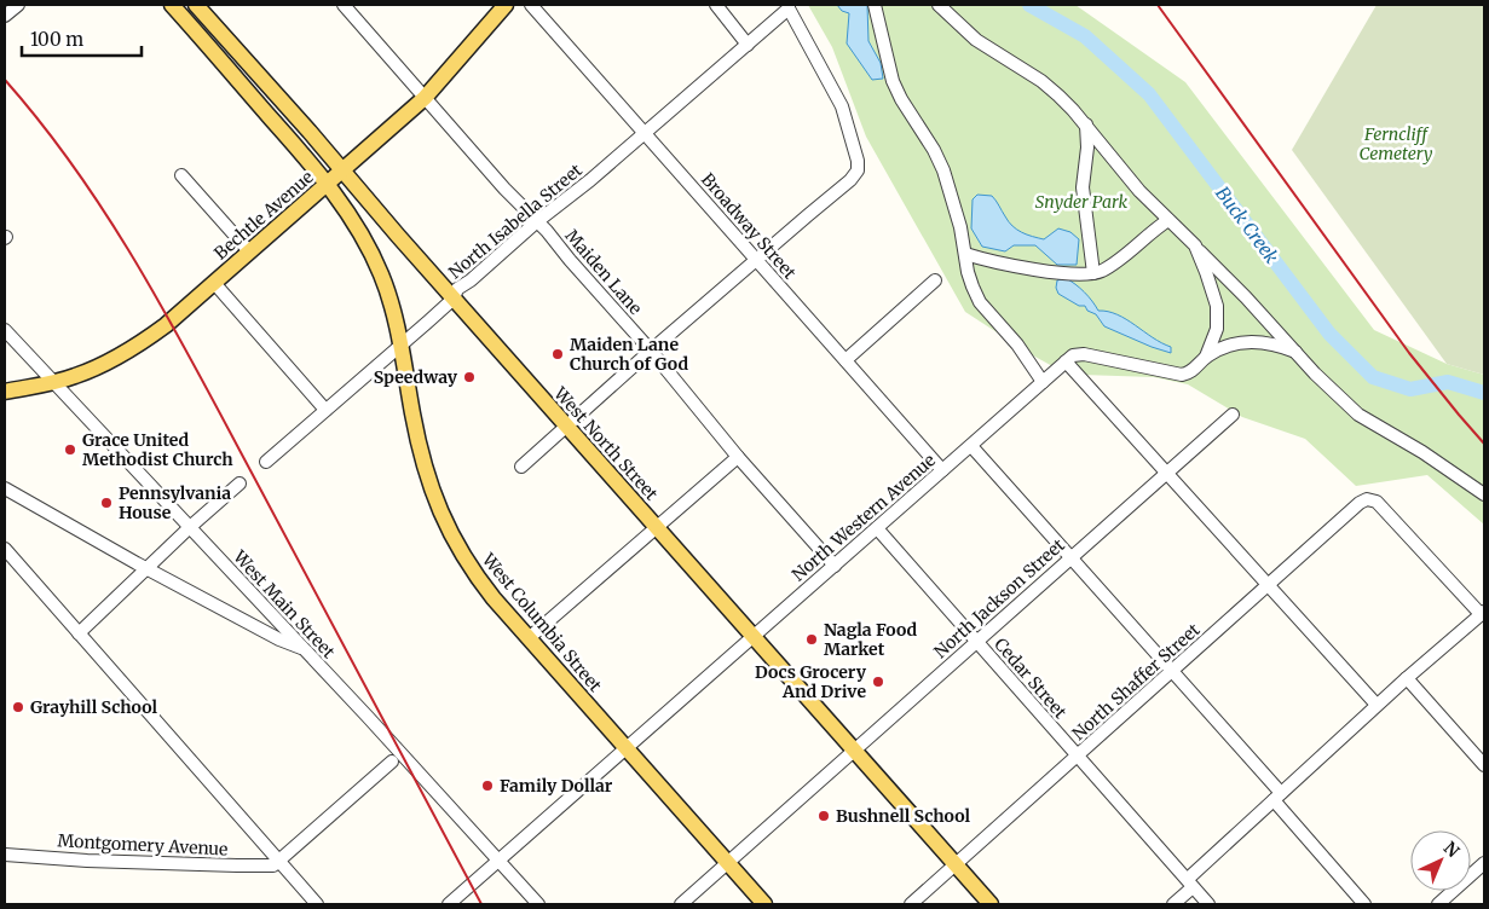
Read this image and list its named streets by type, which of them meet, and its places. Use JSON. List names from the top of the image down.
{
  "streets": {
    "main road": ["Bechtle Avenue", "West North Street", "West Columbia Street"],
    "street": [
      "North Isabella Street",
      "Broadway Street",
      "Maiden Lane",
      "North Western Avenue",
      "North Jackson Street",
      "West Main Street",
      "Cedar Street",
      "North Shaffer Street",
      "Montgomery Avenue"
    ]
  },
  "crossings": [
    ["Bechtle Avenue", "Maiden Lane"],
    ["Bechtle Avenue", "West North Street"],
    ["Bechtle Avenue", "West Main Street"],
    ["Bechtle Avenue", "West Columbia Street"],
    ["North Isabella Street", "Broadway Street"],
    ["North Isabella Street", "Maiden Lane"],
    ["North Isabella Street", "West North Street"],
    ["North Isabella Street", "West Columbia Street"],
    ["Broadway Street", "North Western Avenue"],
    ["Maiden Lane", "North Western Avenue"],
    ["West North Street", "North Western Avenue"],
    ["West North Street", "North Jackson Street"],
    ["West North Street", "North Shaffer Street"],
    ["North Western Avenue", "West Main Street"],
    ["North Western Avenue", "West Columbia Street"],
    ["North Western Avenue", "Cedar Street"],
    ["North Jackson Street", "West Columbia Street"],
    ["North Jackson Street", "Cedar Street"],
    ["Cedar Street", "North Shaffer Street"]
  ],
  "water": ["Buck Creek"],
  "parks": ["Ferncliff Cemetery", "Snyder Park"],
  "places": [
    "Maiden Lane Church of God",
    "Speedway",
    "Grace United Methodist Church",
    "Pennsylvania House",
    "Nagla Food Market",
    "Docs Grocery And Drive",
    "Grayhill School",
    "Family Dollar",
    "Bushnell School"
  ],
  "scale_bar": "100 m",
  "north": "top right"
}
